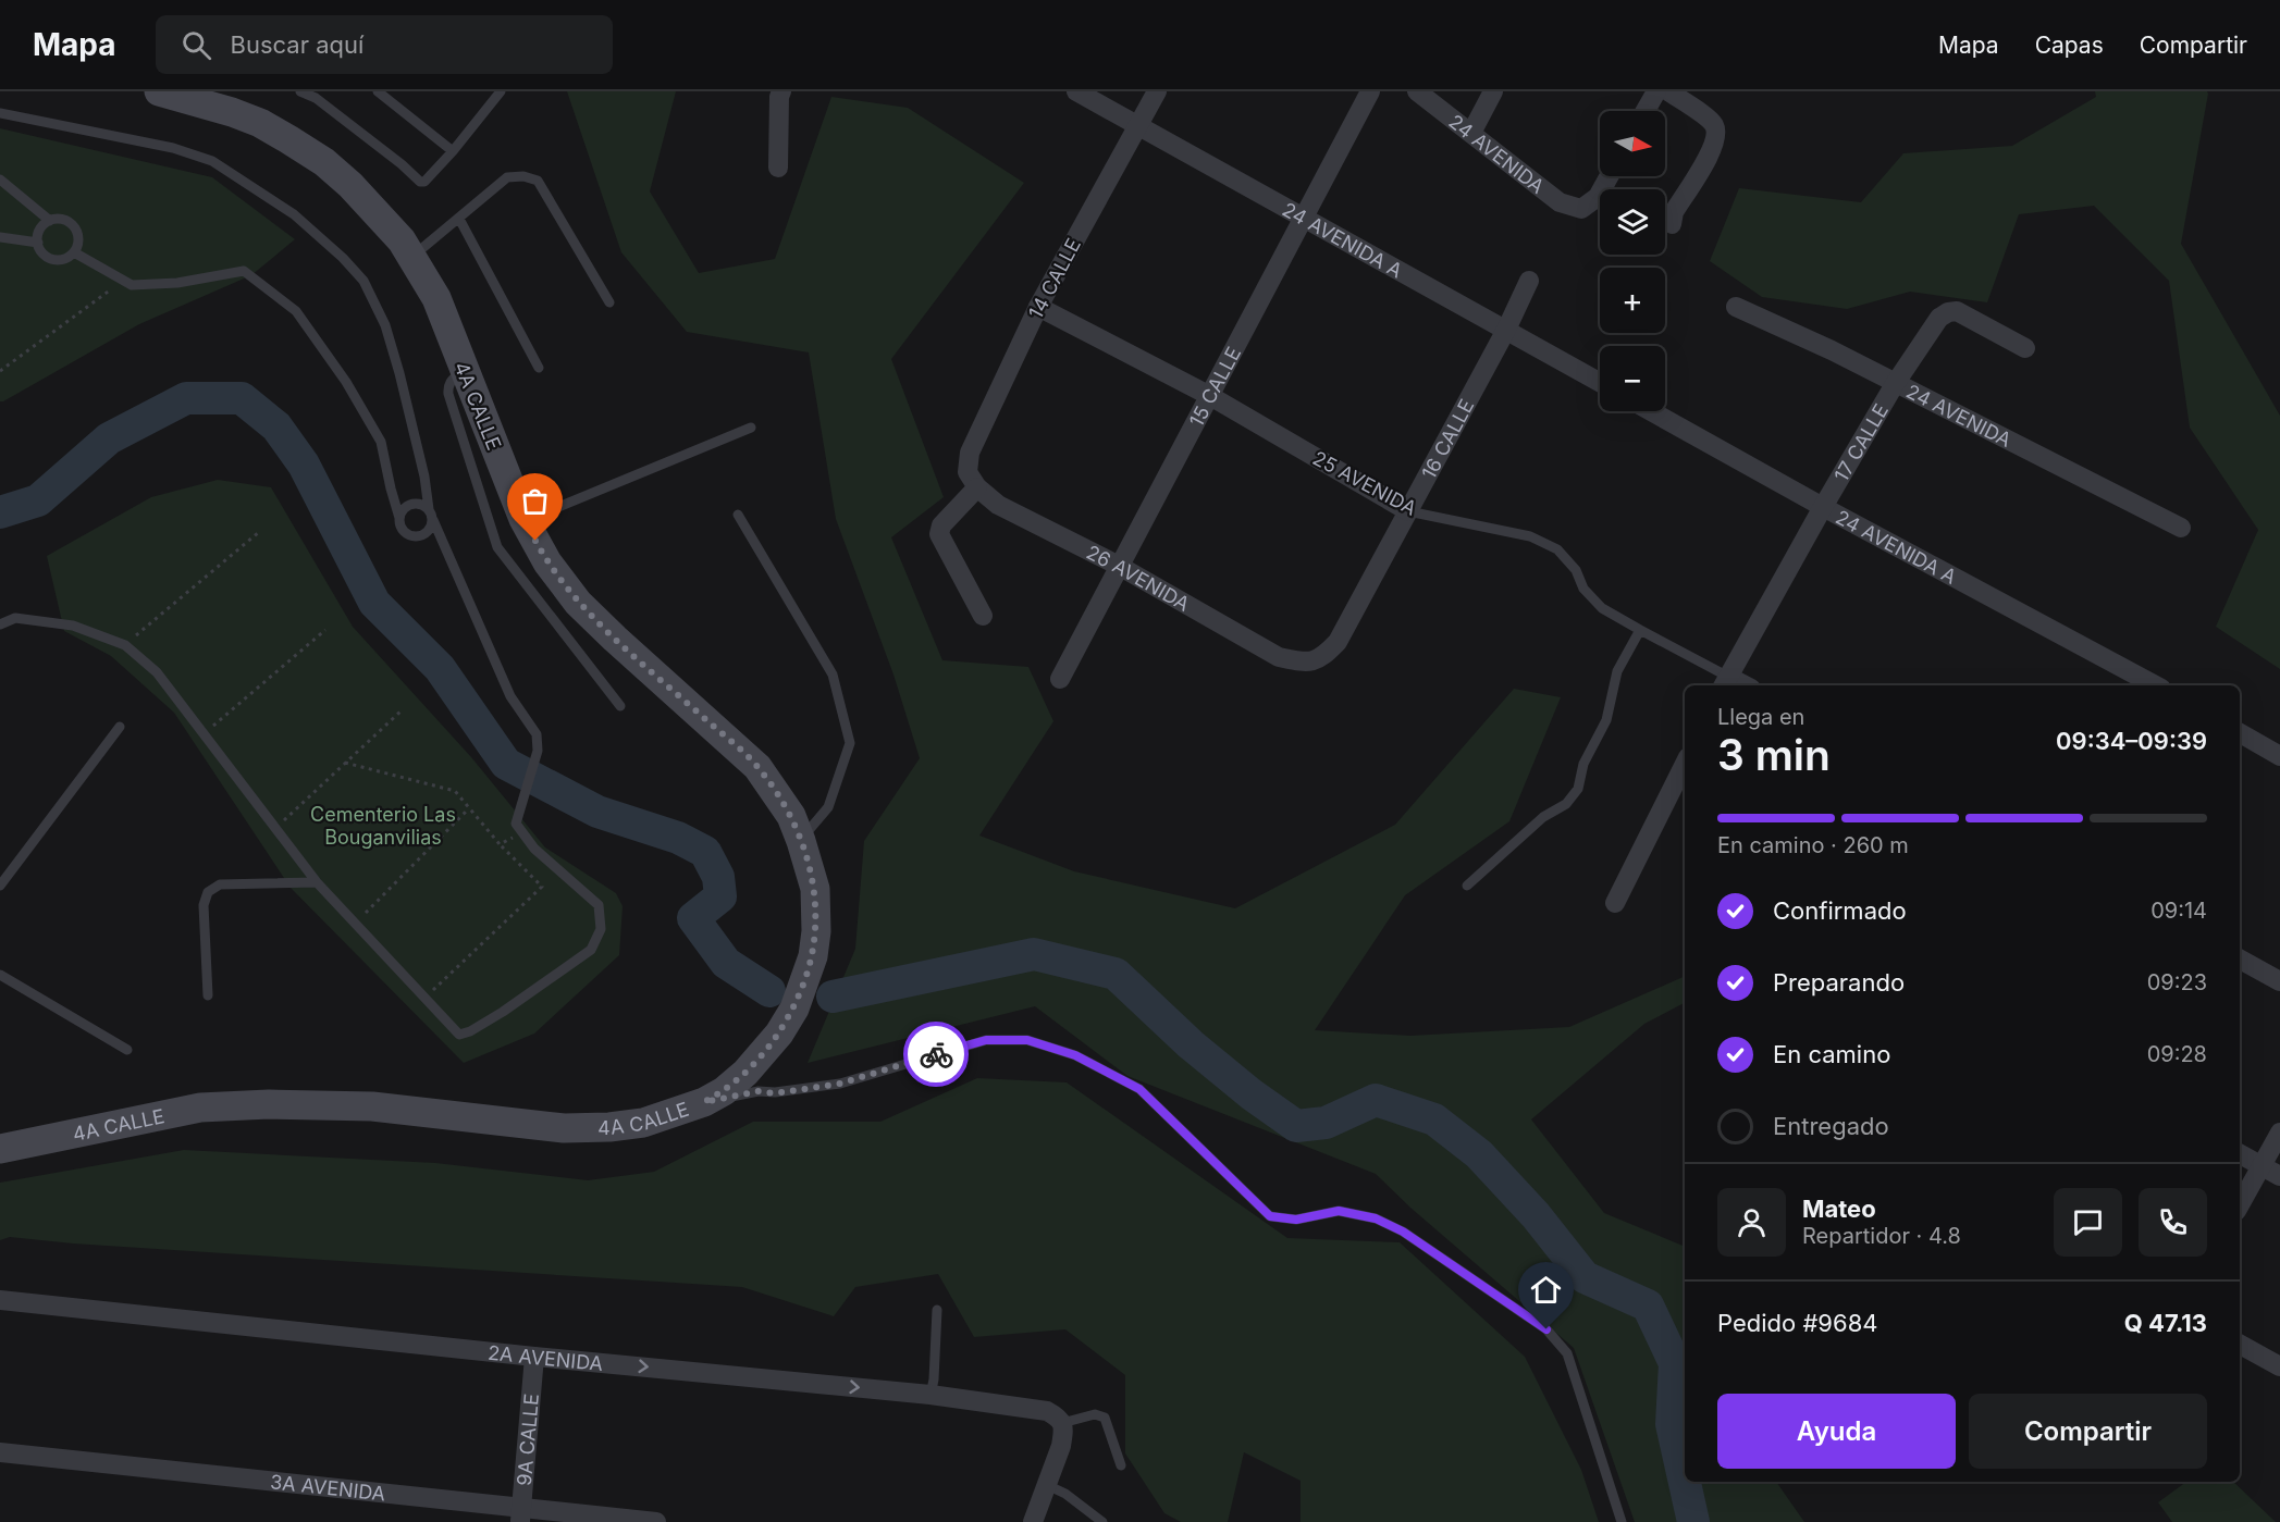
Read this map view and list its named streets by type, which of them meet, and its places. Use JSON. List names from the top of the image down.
{
  "streets": {
    "main road": ["4A CALLE"],
    "street": [
      "24 AVENIDA",
      "24 AVENIDA A",
      "14 CALLE",
      "15 CALLE",
      "16 CALLE",
      "17 CALLE",
      "25 AVENIDA",
      "26 AVENIDA",
      "2A AVENIDA",
      "9A CALLE",
      "3A AVENIDA"
    ]
  },
  "crossings": [
    ["24 AVENIDA", "17 CALLE"],
    ["24 AVENIDA A", "14 CALLE"],
    ["24 AVENIDA A", "15 CALLE"],
    ["24 AVENIDA A", "16 CALLE"],
    ["24 AVENIDA A", "17 CALLE"],
    ["14 CALLE", "25 AVENIDA"],
    ["14 CALLE", "26 AVENIDA"],
    ["15 CALLE", "25 AVENIDA"],
    ["15 CALLE", "26 AVENIDA"],
    ["16 CALLE", "25 AVENIDA"],
    ["16 CALLE", "26 AVENIDA"],
    ["17 CALLE", "25 AVENIDA"],
    ["2A AVENIDA", "9A CALLE"],
    ["9A CALLE", "3A AVENIDA"]
  ],
  "one_way": ["2A AVENIDA"],
  "parks": ["Cementerio Las Bouganvilias"],
  "north": "right",
  "page": {
    "header": "Mapa",
    "search": "Buscar aquí",
    "nav": ["Mapa", "Capas", "Compartir"],
    "map_buttons": ["+", "−"],
    "heading": ["3 min", "Llega en", "09:34–09:39"],
    "panel": [
      "Mateo",
      "Repartidor · 4.8",
      "Pedido #9684",
      "Q 47.13"
    ],
    "bar": "En camino · 260 m",
    "list": [
      ["Confirmado", "09:14"],
      ["Preparando", "09:23"],
      ["En camino", "09:28"],
      "Entregado"
    ],
    "buttons": ["Ayuda", "Compartir"]
  }
}
